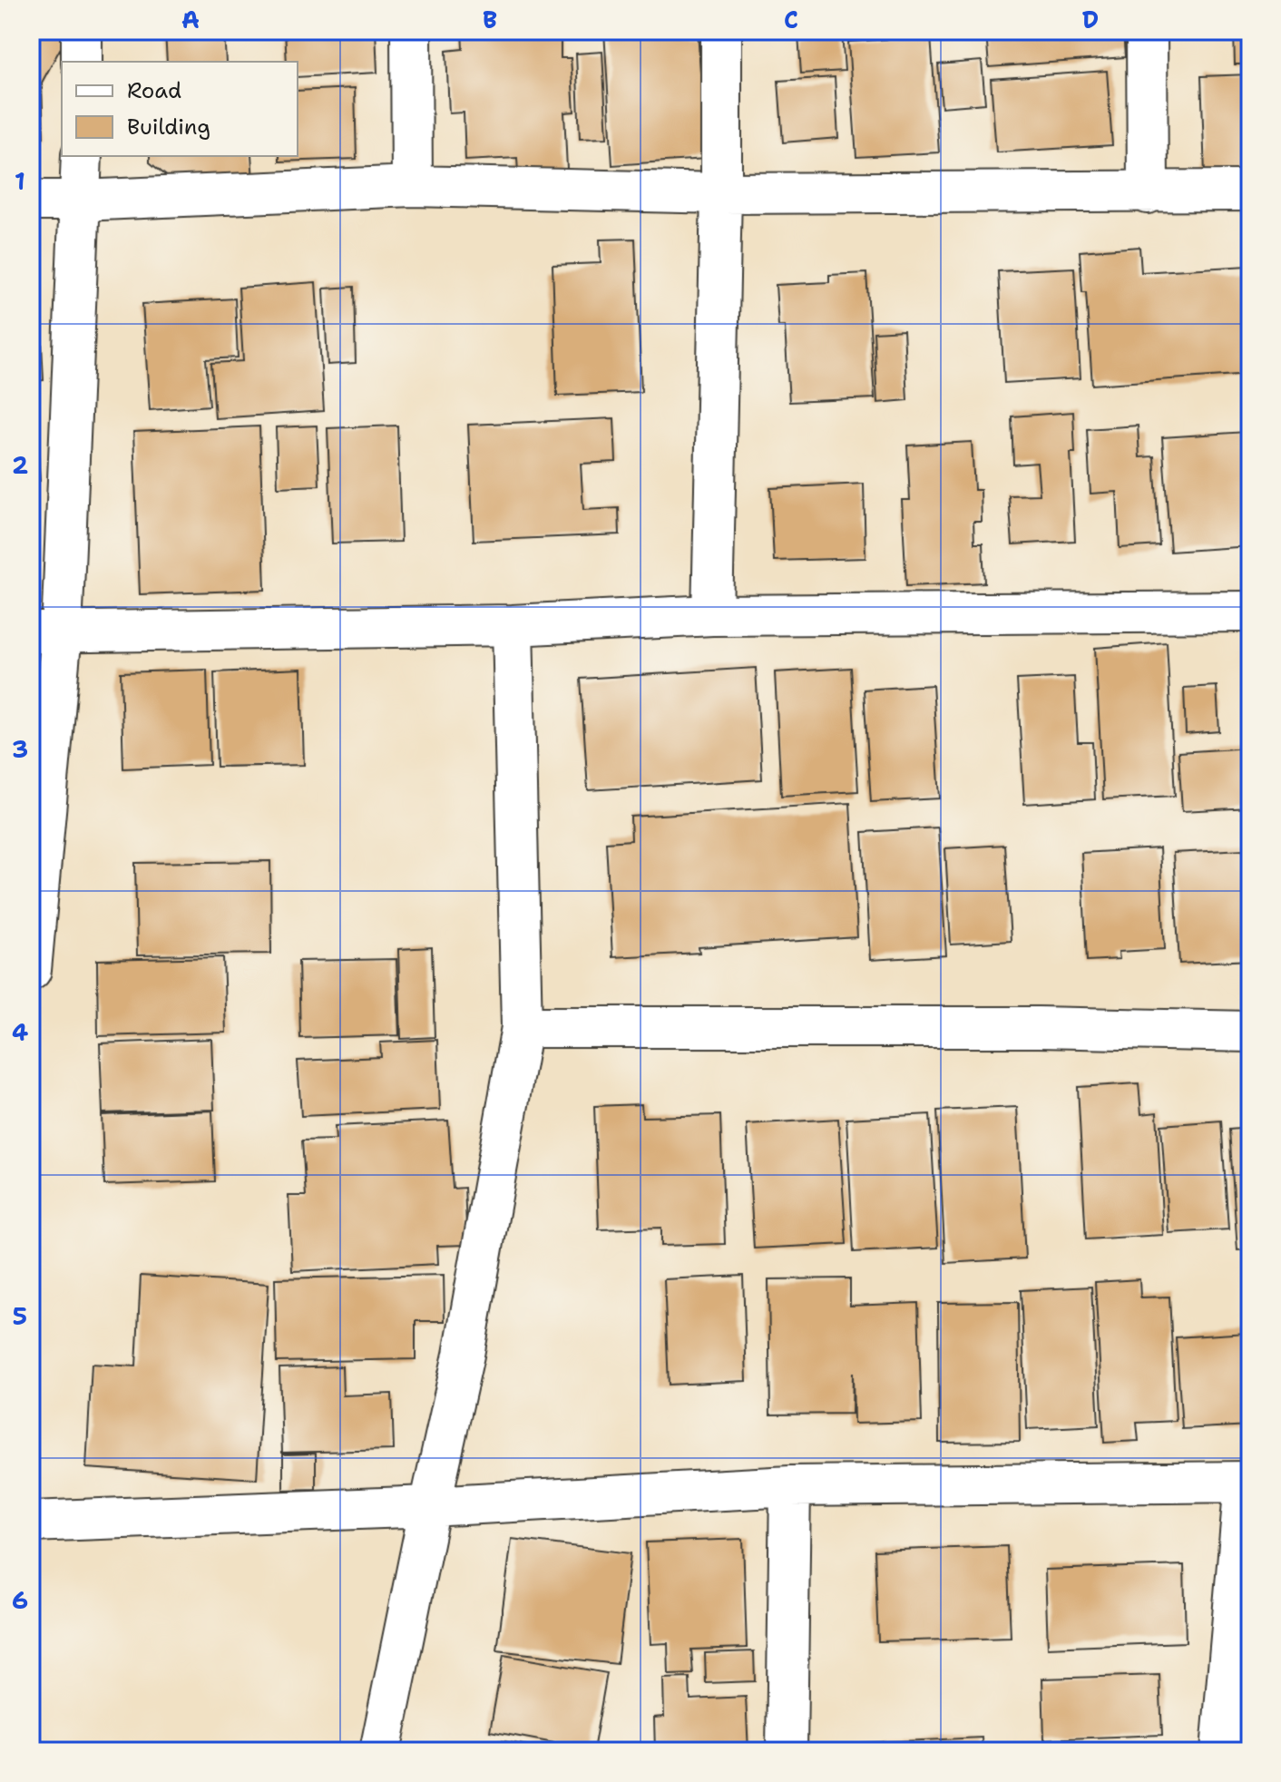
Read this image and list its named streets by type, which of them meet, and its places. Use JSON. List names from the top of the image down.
{
  "legend": ["Road", "Building"],
  "grid": {
    "columns": [
      "A",
      "B",
      "C",
      "D"
    ],
    "rows": [
      "1",
      "2",
      "3",
      "4",
      "5",
      "6"
    ]
  }
}
